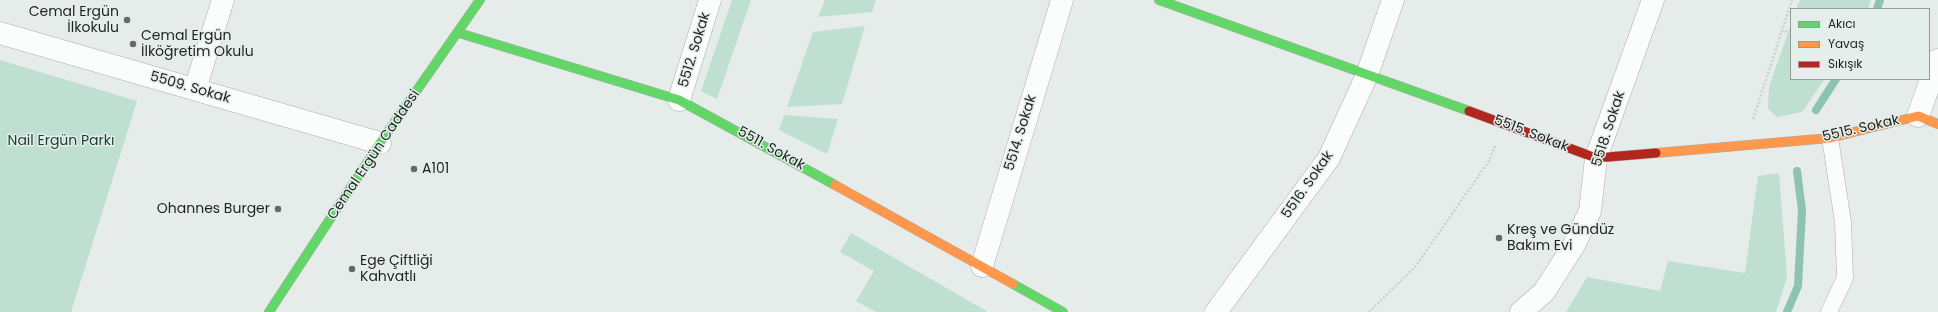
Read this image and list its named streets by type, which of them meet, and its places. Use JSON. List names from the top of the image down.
{
  "streets": {
    "street": [
      "5512. Sokak",
      "5509. Sokak",
      "5518. Sokak",
      "5515. Sokak",
      "5514. Sokak",
      "5511. Sokak",
      "Cemal Ergün Caddesi",
      "5516. Sokak"
    ]
  },
  "crossings": [
    ["5512. Sokak", "5511. Sokak"],
    ["5509. Sokak", "Cemal Ergün Caddesi"],
    ["5518. Sokak", "5515. Sokak"],
    ["5515. Sokak", "5516. Sokak"],
    ["5514. Sokak", "5511. Sokak"],
    ["5511. Sokak", "Cemal Ergün Caddesi"]
  ],
  "parks": ["Nail Ergün Parkı"],
  "places": [
    "Cemal Ergün İlkokulu",
    "Cemal Ergün İlköğretim Okulu",
    "A101",
    "Ohannes Burger",
    "Kreş ve Gündüz Bakım Evi",
    "Ege Çiftliği Kahvatlı"
  ],
  "legend": ["Akıcı", "Yavaş", "Sıkışık"]
}
